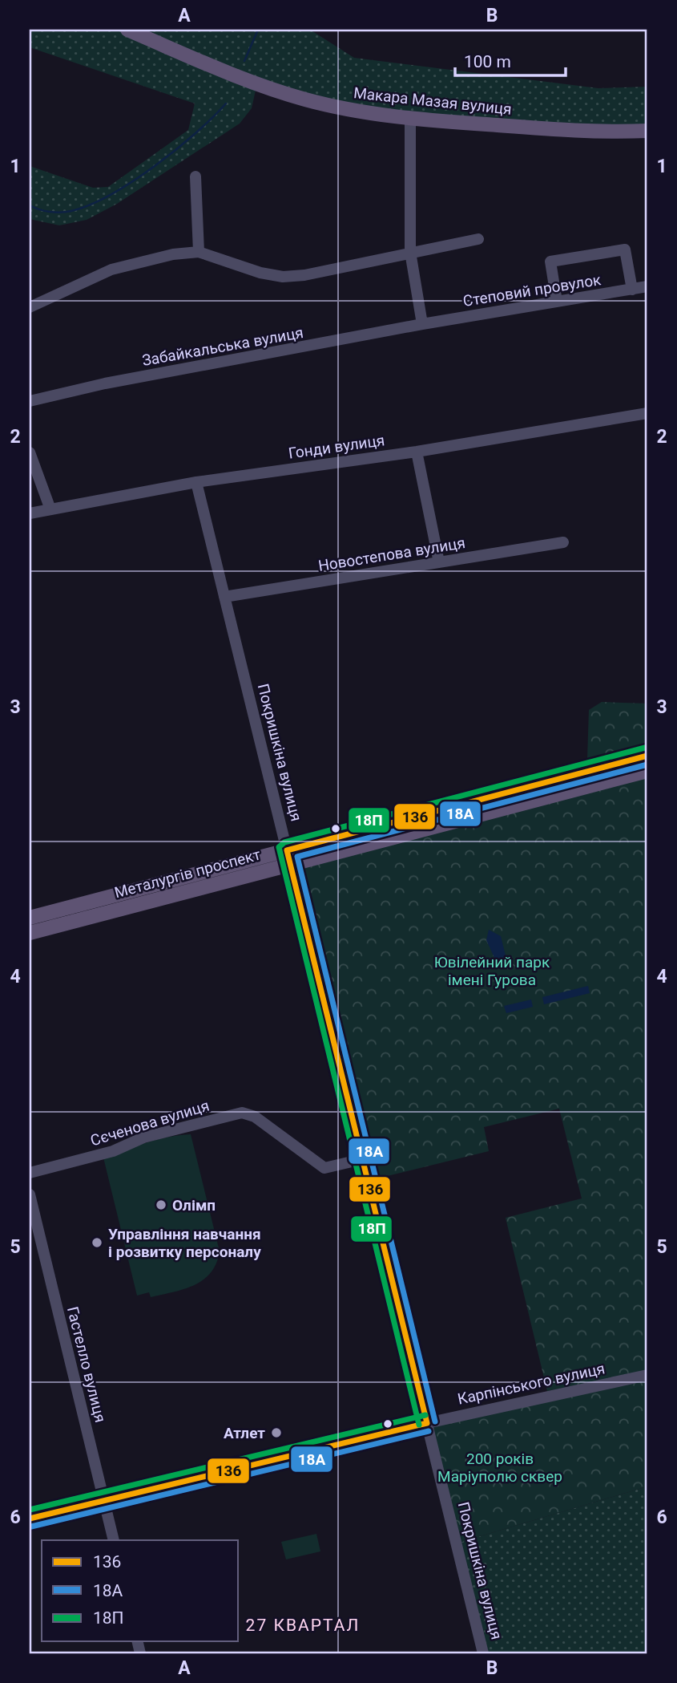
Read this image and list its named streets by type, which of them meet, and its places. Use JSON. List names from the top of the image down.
{
  "streets": {
    "main road": ["Макара Мазая вулиця", "Металургів проспект"],
    "street": [
      "Степовий провулок",
      "Забайкальська вулиця",
      "Гонди вулиця",
      "Новостепова вулиця",
      "Покришкіна вулиця",
      "Сєченова вулиця",
      "Гастелло вулиця",
      "Карпінського вулиця"
    ]
  },
  "crossings": [
    ["Степовий провулок", "Забайкальська вулиця"],
    ["Гонди вулиця", "Покришкіна вулиця"],
    ["Новостепова вулиця", "Покришкіна вулиця"],
    ["Покришкіна вулиця", "Металургів проспект"],
    ["Покришкіна вулиця", "Сєченова вулиця"],
    ["Покришкіна вулиця", "Карпінського вулиця"],
    ["Гастелло вулиця", "Карпінського вулиця"]
  ],
  "districts": ["27 КВАРТАЛ"],
  "parks": ["Ювілейний парк імені Гурова", "200 років Маріуполю сквер"],
  "places": ["Олімп", "Управління навчання і розвитку персоналу", "Атлет"],
  "lines": ["transit line 18П", "transit line 136", "transit line 18А"],
  "legend": ["136", "18А", "18П"],
  "scale_bar": "100 m",
  "grid": {
    "columns": ["A", "B"],
    "rows": [
      "1",
      "2",
      "3",
      "4",
      "5",
      "6"
    ]
  }
}
